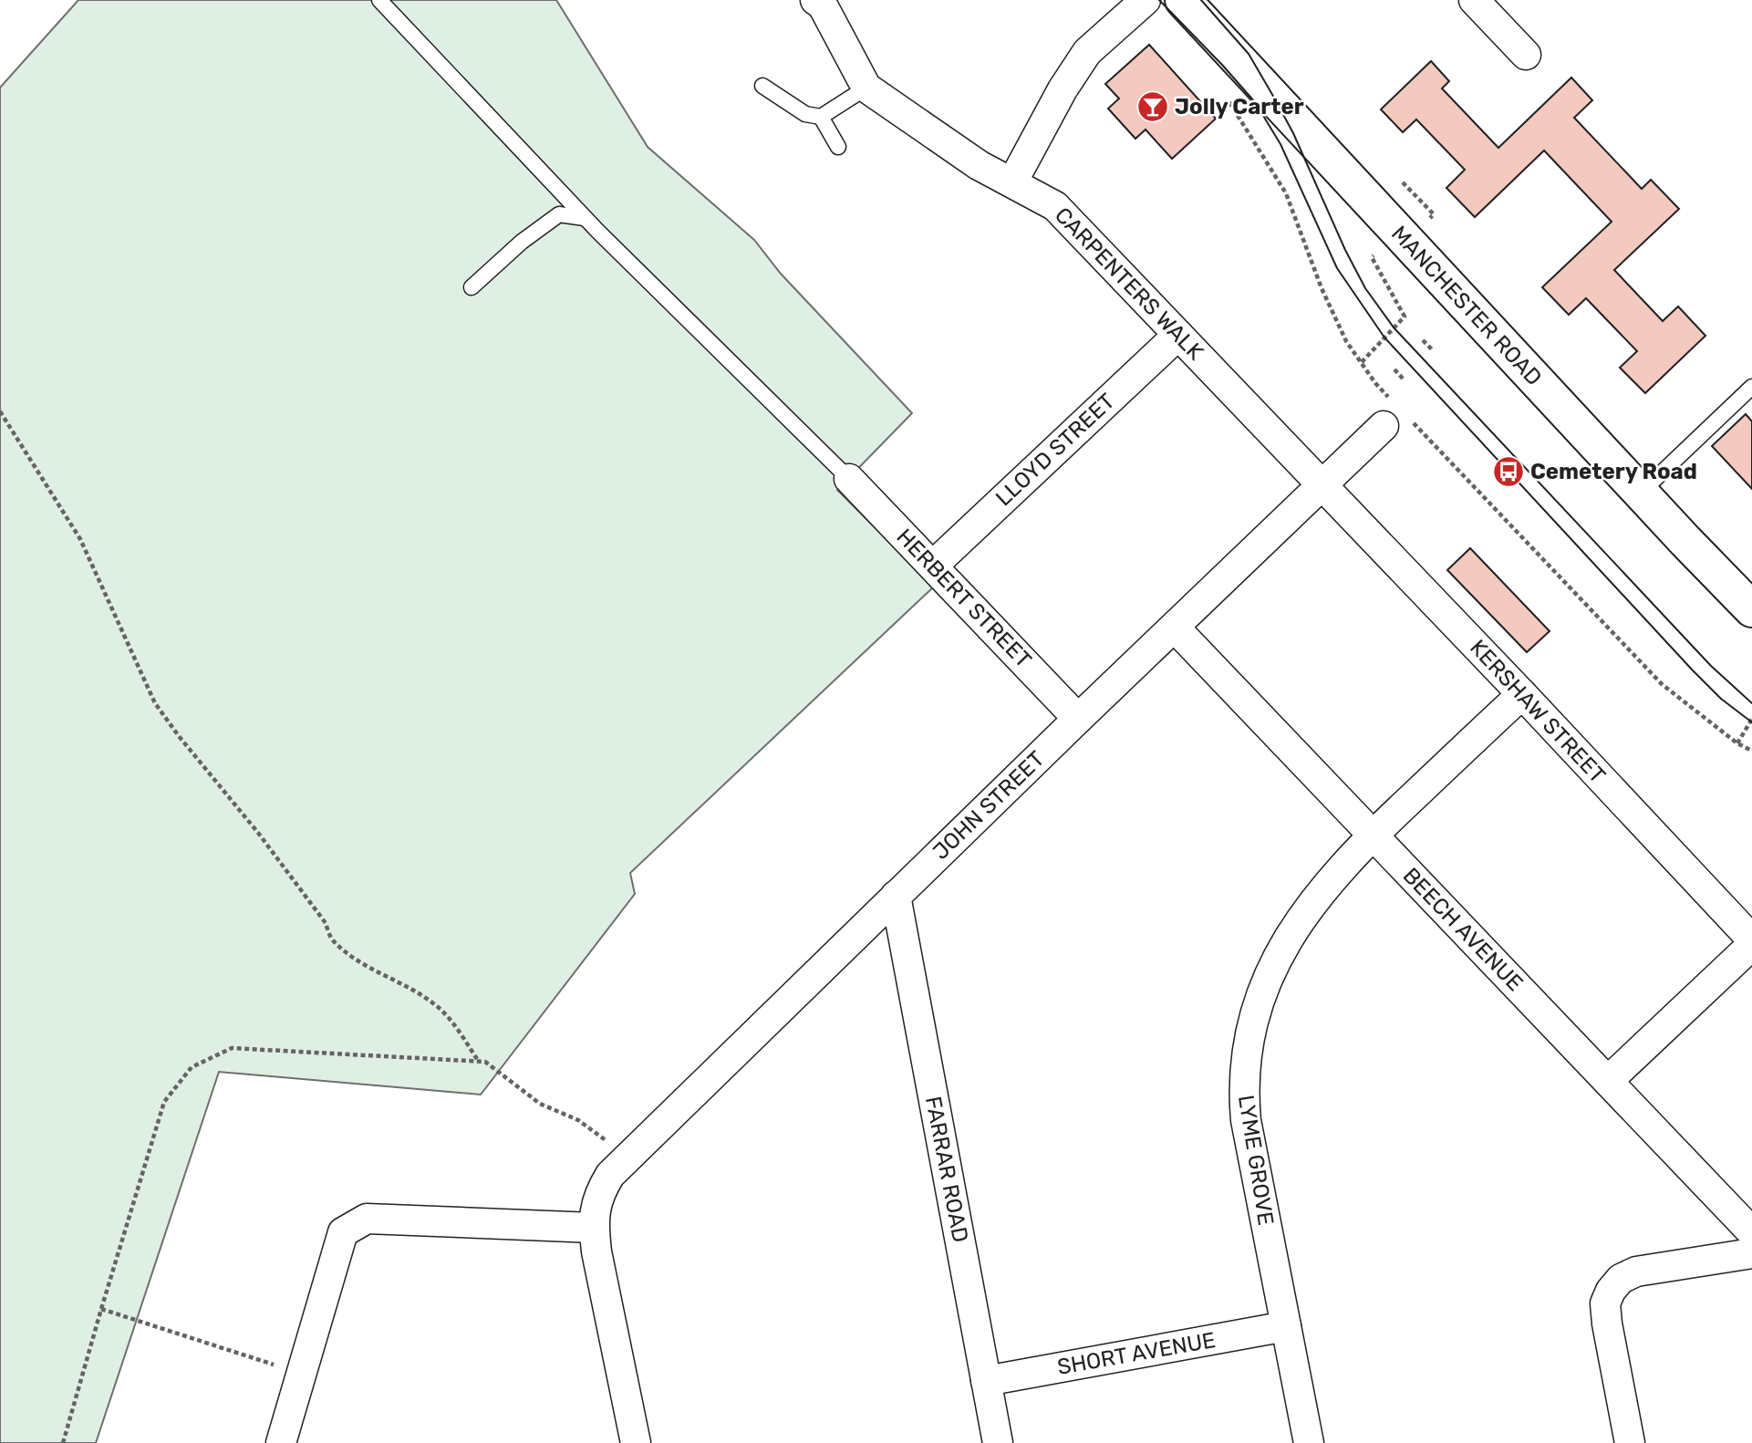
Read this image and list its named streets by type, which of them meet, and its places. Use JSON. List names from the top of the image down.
{
  "streets": {
    "main road": ["MANCHESTER ROAD"],
    "street": [
      "CARPENTERS WALK",
      "LLOYD STREET",
      "HERBERT STREET",
      "KERSHAW STREET",
      "JOHN STREET",
      "BEECH AVENUE",
      "LYME GROVE",
      "FARRAR ROAD",
      "SHORT AVENUE"
    ]
  },
  "crossings": [
    ["CARPENTERS WALK", "LLOYD STREET"],
    ["CARPENTERS WALK", "KERSHAW STREET"],
    ["CARPENTERS WALK", "JOHN STREET"],
    ["LLOYD STREET", "HERBERT STREET"],
    ["HERBERT STREET", "JOHN STREET"],
    ["KERSHAW STREET", "JOHN STREET"],
    ["KERSHAW STREET", "LYME GROVE"],
    ["JOHN STREET", "BEECH AVENUE"],
    ["JOHN STREET", "FARRAR ROAD"],
    ["BEECH AVENUE", "LYME GROVE"],
    ["LYME GROVE", "SHORT AVENUE"],
    ["FARRAR ROAD", "SHORT AVENUE"]
  ],
  "places": {
    "bar": ["Jolly Carter"],
    "bus stop": ["Cemetery Road"]
  }
}
